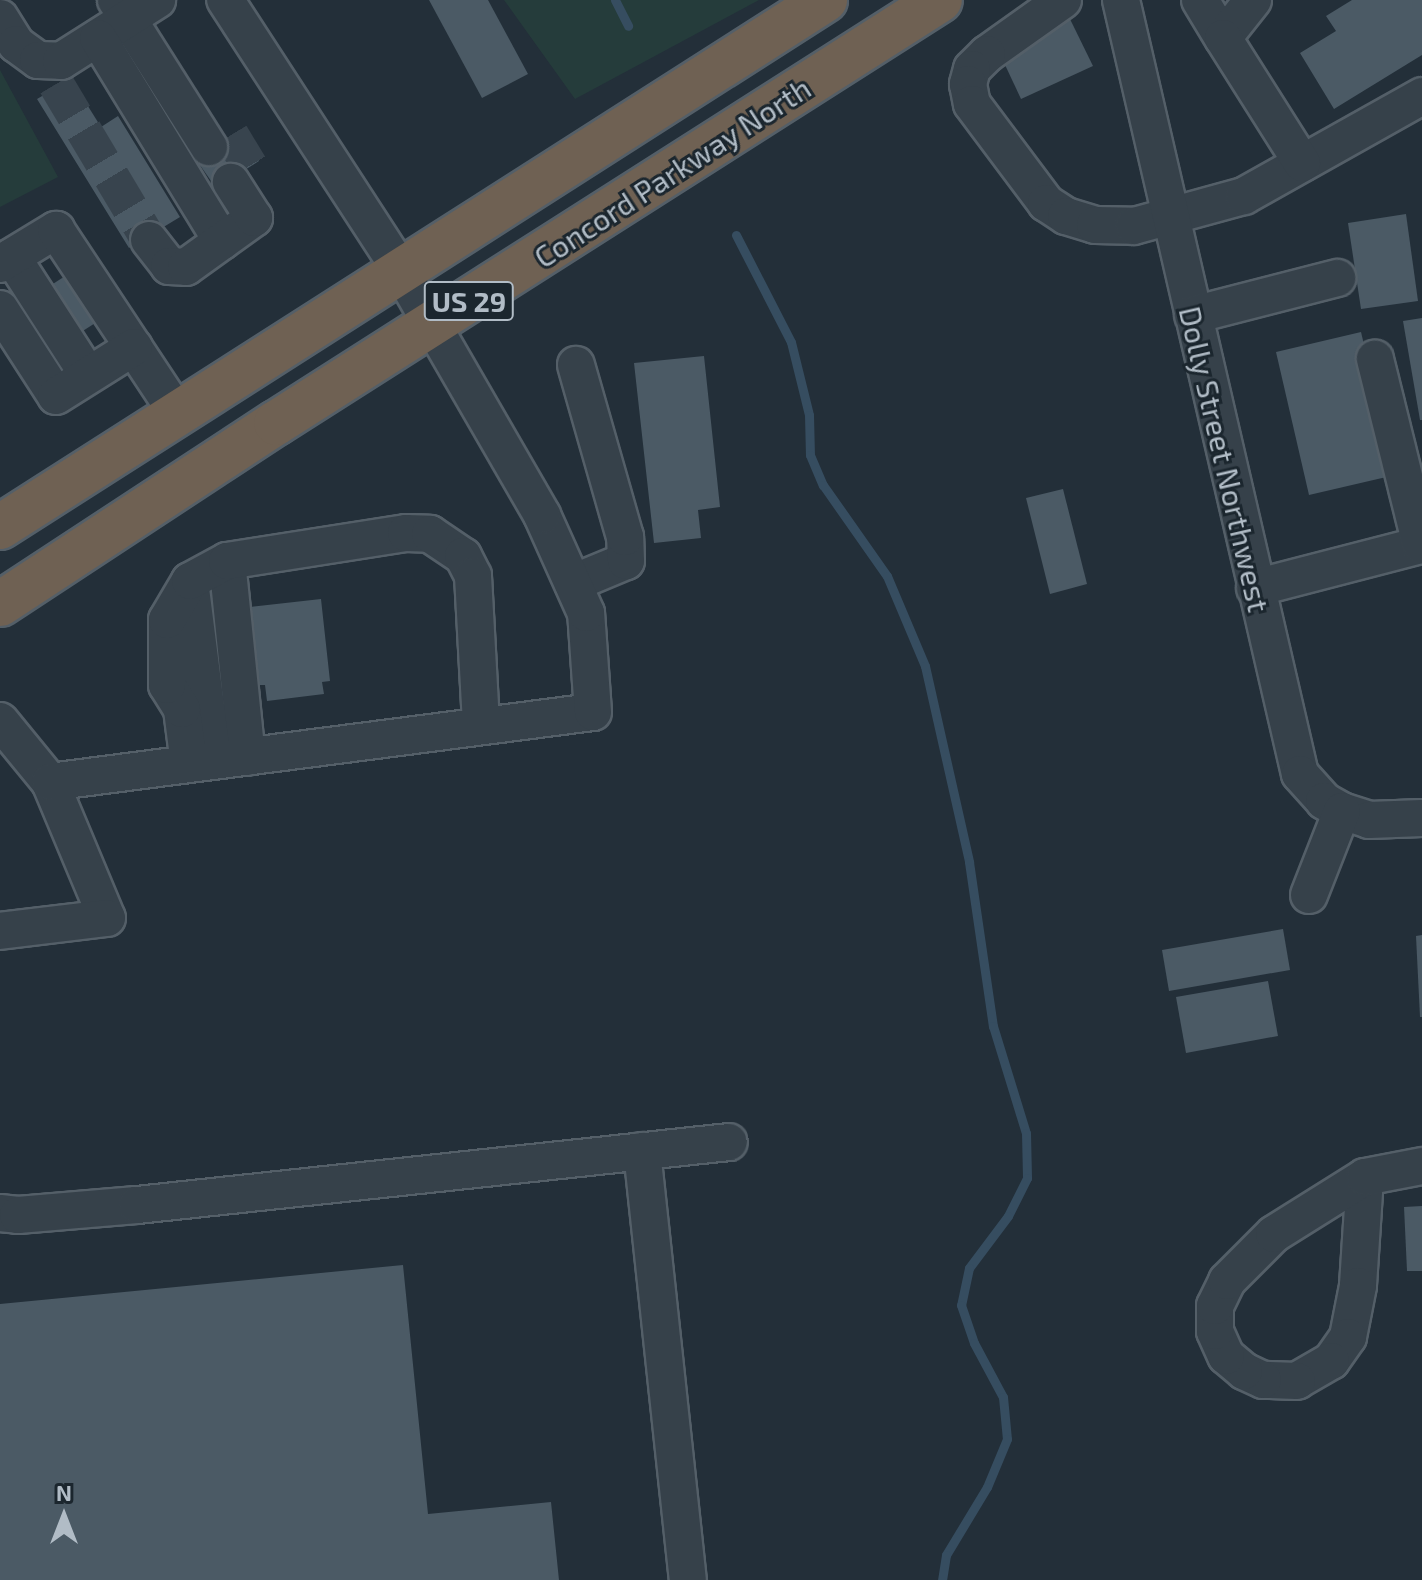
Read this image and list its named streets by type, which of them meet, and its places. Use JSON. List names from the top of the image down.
{
  "streets": {
    "highway": ["Concord Parkway North", "US 29"],
    "street": ["Dolly Street Northwest"]
  },
  "north": "top"
}
